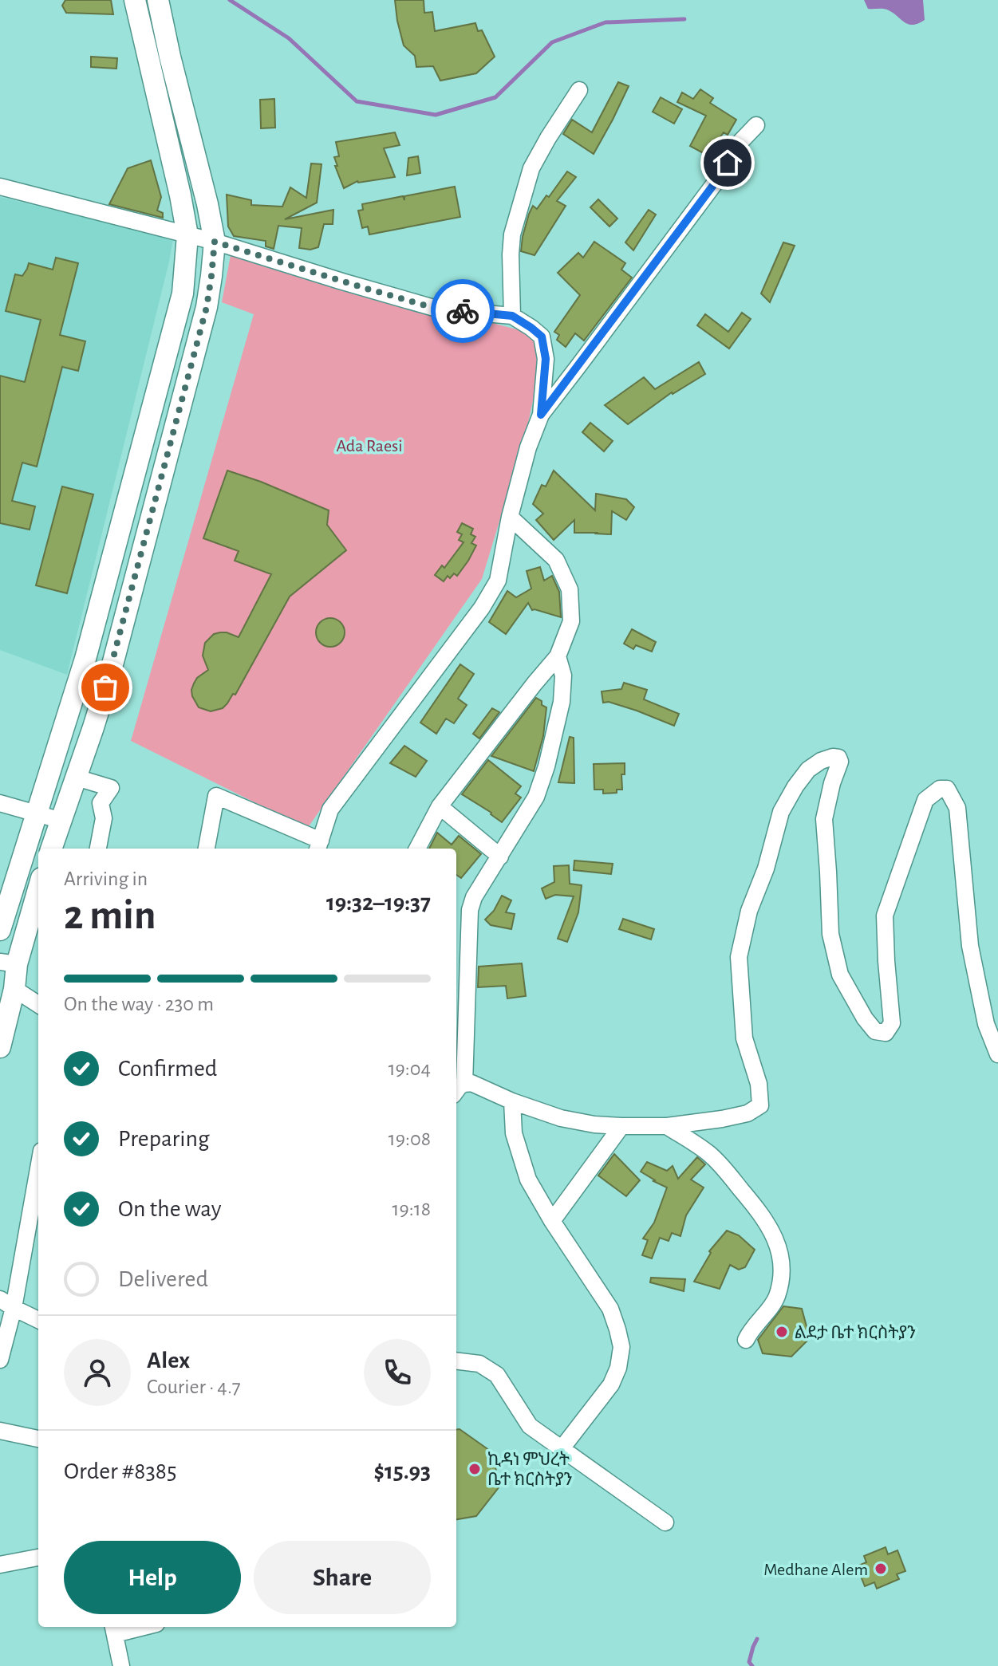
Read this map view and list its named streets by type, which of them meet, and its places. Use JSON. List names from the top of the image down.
{
  "parks": ["Ada Raesi"],
  "places": ["ልደታ ቤተ ክርስትያን", "ኪዳነ ምህረት ቤተ ክርስትያን", "Medhane Alem"],
  "page": {
    "heading": ["2 min", "Arriving in", "19:32–19:37"],
    "panel": [
      "Alex",
      "Courier · 4.7",
      "Order #8385",
      "$15.93"
    ],
    "bar": "On the way · 230 m",
    "list": [
      ["Confirmed", "19:04"],
      ["Preparing", "19:08"],
      ["On the way", "19:18"],
      "Delivered"
    ],
    "buttons": ["Help", "Share"]
  }
}
